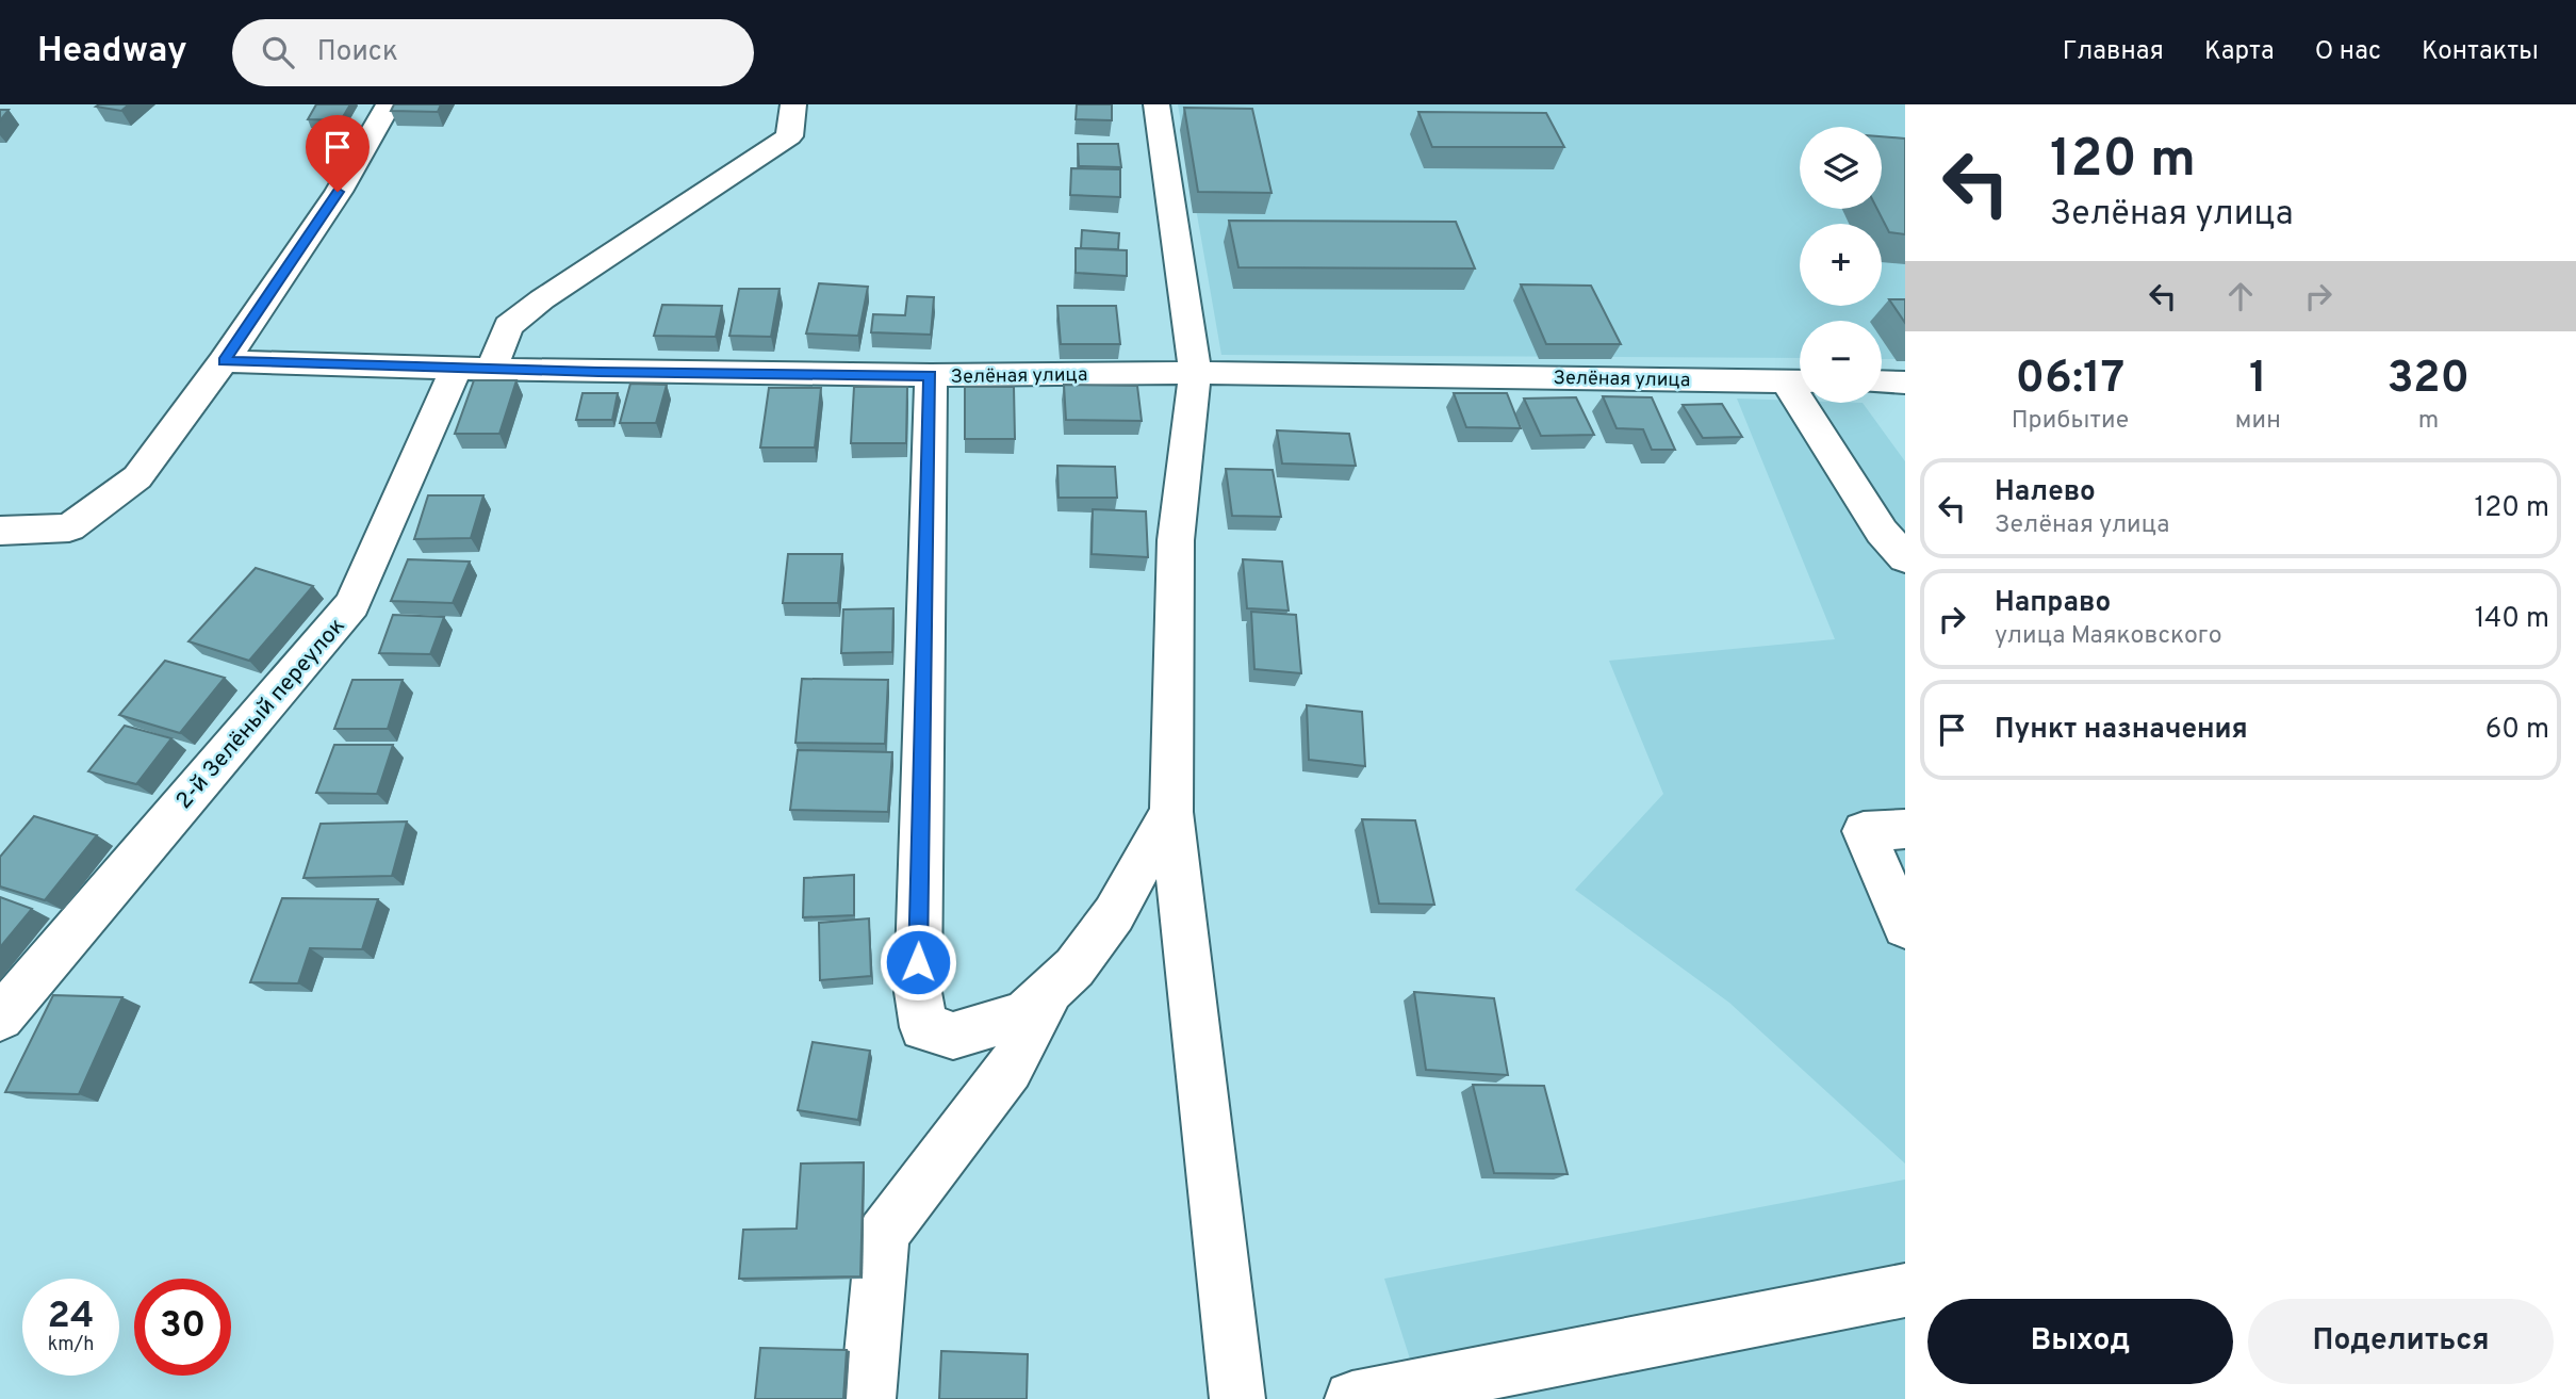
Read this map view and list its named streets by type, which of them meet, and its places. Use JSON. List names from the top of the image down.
{
  "streets": {
    "street": ["Зелёная улица", "2-й Зелёный переулок"]
  },
  "crossings": [
    ["Зелёная улица", "2-й Зелёный переулок"]
  ],
  "page": {
    "header": "Headway",
    "search": "Поиск",
    "nav": [
      "Главная",
      "Карта",
      "О нас",
      "Контакты"
    ],
    "turn": ["120 m", "Зелёная улица"],
    "map_buttons": ["+", "−"],
    "eta": [
      "06:17",
      "Прибытие",
      "1",
      "мин",
      "320",
      "m"
    ],
    "list": [
      {
        "name": "Налево",
        "note": "Зелёная улица",
        "value": "120 m"
      },
      {
        "name": "Направо",
        "note": "улица Маяковского",
        "value": "140 m"
      },
      {
        "name": "Пункт назначения",
        "value": "60 m"
      }
    ],
    "speed": "24 km/h",
    "limit": "30",
    "buttons": ["Выход", "Поделиться"]
  }
}
